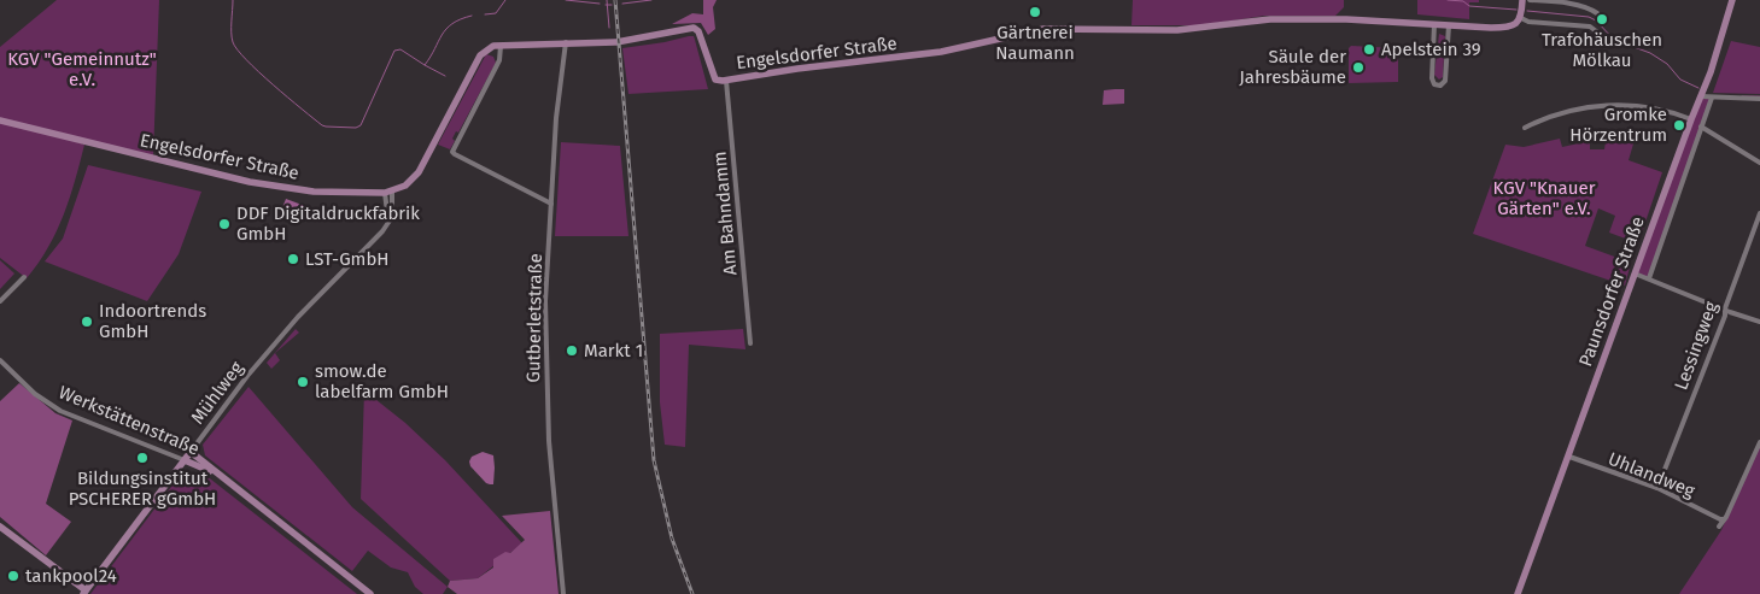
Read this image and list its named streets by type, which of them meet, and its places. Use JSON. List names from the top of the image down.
{
  "streets": {
    "main road": [
      "Engelsdorfer Straße",
      "Paunsdorfer Straße",
      "Mühlweg",
      "Werkstättenstraße"
    ],
    "street": [
      "Am Bahndamm",
      "Gutberletstraße",
      "Lessingweg",
      "Uhlandweg"
    ]
  },
  "crossings": [
    ["Engelsdorfer Straße", "Am Bahndamm"],
    ["Engelsdorfer Straße", "Gutberletstraße"],
    ["Engelsdorfer Straße", "Mühlweg"],
    ["Paunsdorfer Straße", "Uhlandweg"],
    ["Lessingweg", "Uhlandweg"],
    ["Mühlweg", "Werkstättenstraße"]
  ],
  "parks": ["KGV \"Gemeinnutz\" e.V.", "KGV \"Knauer Gärten\" e.V."],
  "places": [
    "Gärtnerei Naumann",
    "Trafohäuschen Mölkau",
    "Apelstein 39",
    "Säule der Jahresbäume",
    "Gromke Hörzentrum",
    "DDF Digitaldruckfabrik GmbH",
    "LST-GmbH",
    "Indoortrends GmbH",
    "Markt 1",
    "smow.de labelfarm GmbH",
    "Bildungsinstitut PSCHERER gGmbH",
    "tankpool24"
  ]
}
